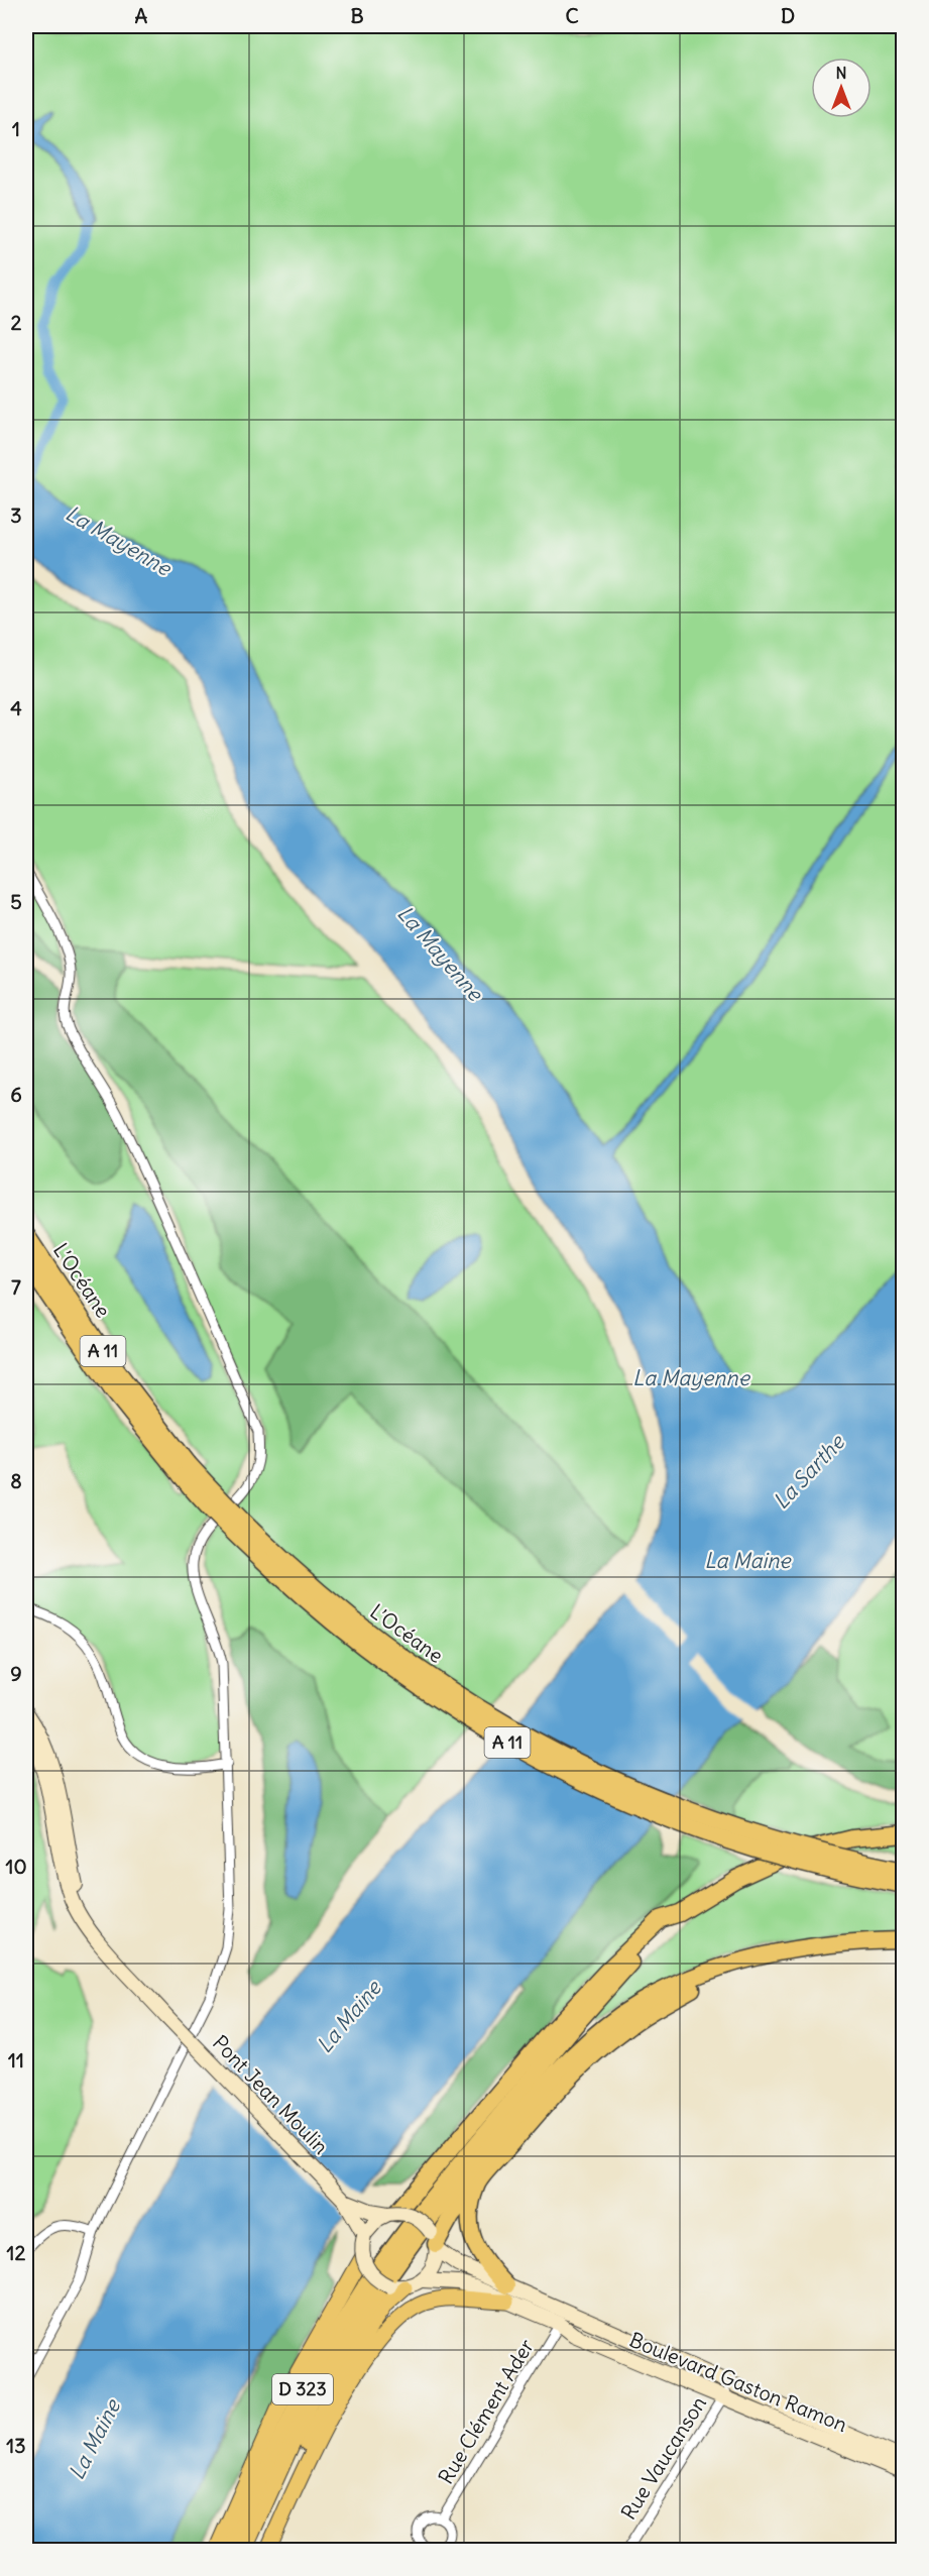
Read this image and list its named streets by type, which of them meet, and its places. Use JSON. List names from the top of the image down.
{
  "streets": {
    "highway": ["L’Océane", "A 11", "D 323"],
    "main road": ["Pont Jean Moulin", "Boulevard Gaston Ramon"],
    "street": ["Rue Clément Ader", "Rue Vaucanson"]
  },
  "crossings": [
    ["Pont Jean Moulin", "Boulevard Gaston Ramon"],
    ["Boulevard Gaston Ramon", "Rue Clément Ader"],
    ["Boulevard Gaston Ramon", "Rue Vaucanson"]
  ],
  "water": ["La Mayenne", "La Sarthe", "La Maine"],
  "north": "top",
  "grid": {
    "columns": [
      "A",
      "B",
      "C",
      "D"
    ],
    "rows": [
      "1",
      "2",
      "3",
      "4",
      "5",
      "6",
      "7",
      "8",
      "9",
      "10",
      "11",
      "12",
      "13"
    ]
  }
}
